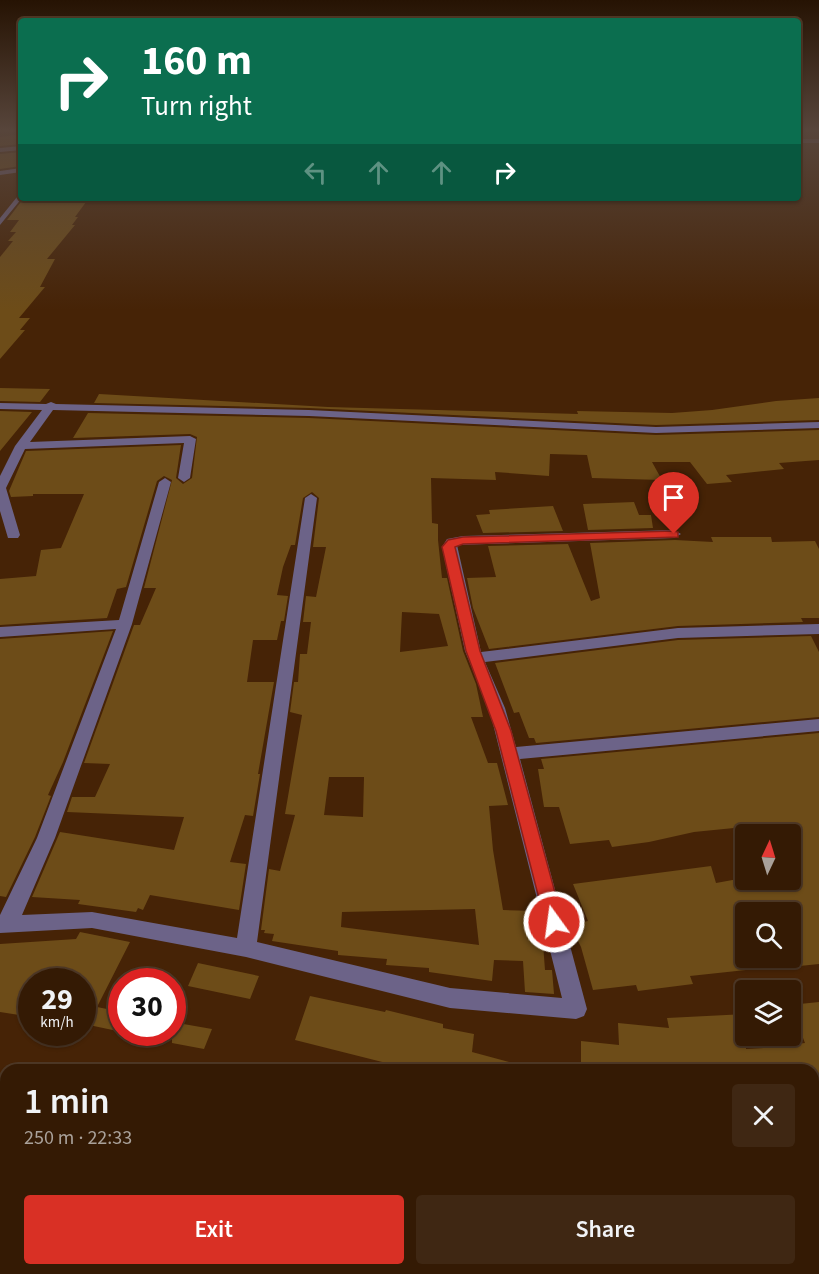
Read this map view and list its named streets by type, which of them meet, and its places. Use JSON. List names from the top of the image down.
{
  "north": "top",
  "page": {
    "turn": ["160 m", "Turn right"],
    "speed": "29 km/h",
    "limit": "30",
    "heading": ["1 min", "250 m · 22:33"],
    "buttons": ["Exit", "Share"]
  }
}
